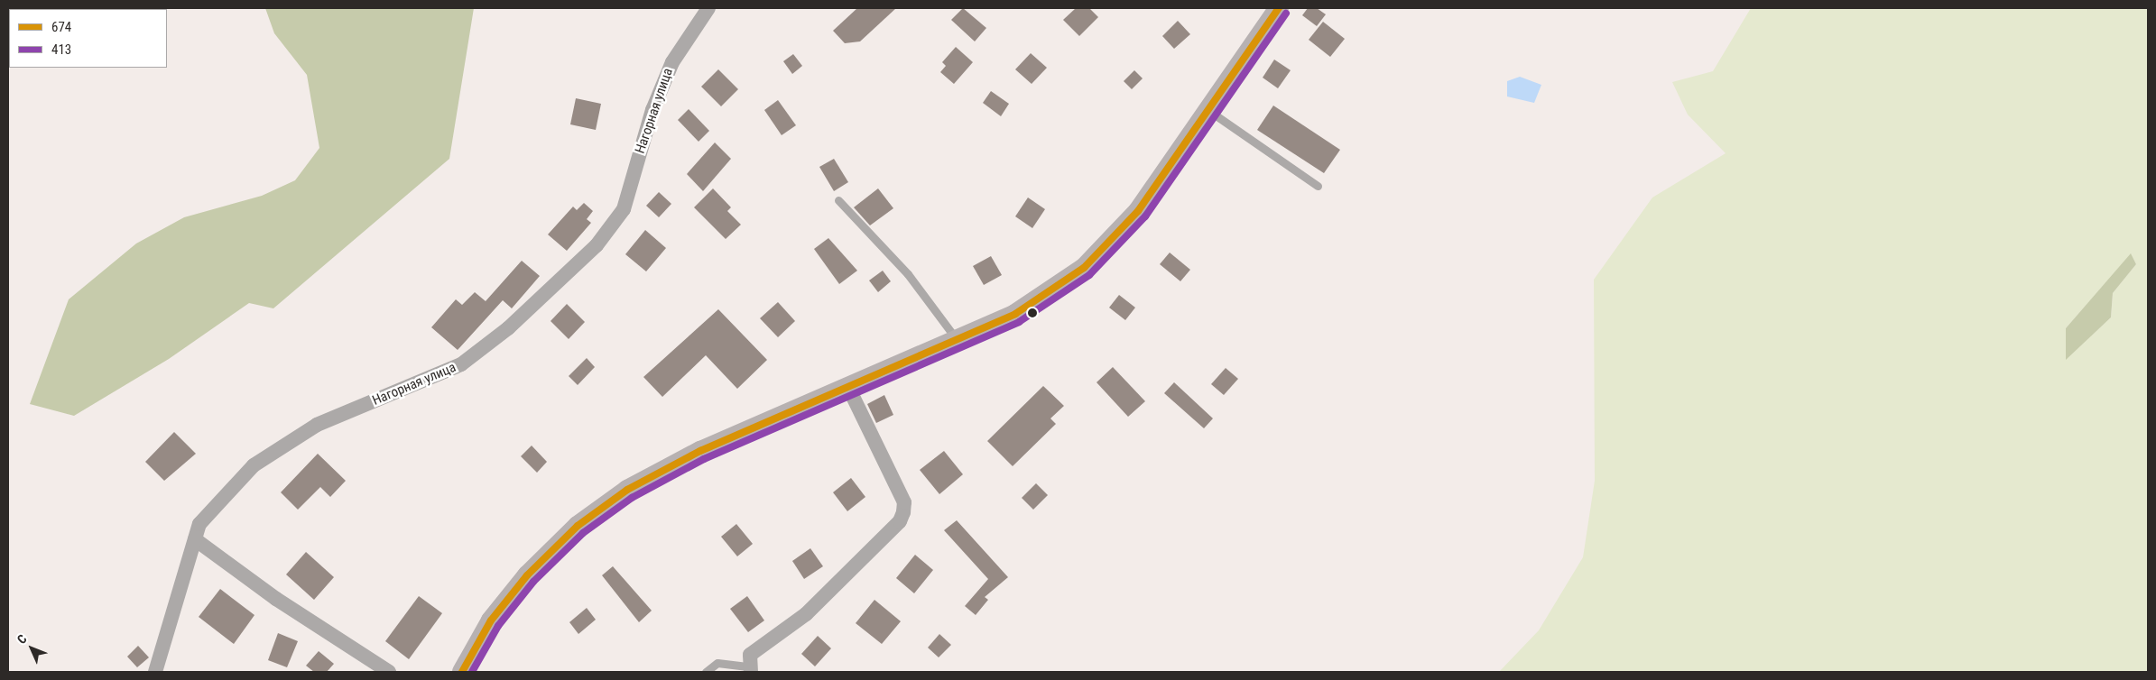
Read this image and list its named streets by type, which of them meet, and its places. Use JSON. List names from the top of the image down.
{
  "streets": {
    "street": ["Нагорная улица"]
  },
  "lines": ["transit line 674", "transit line 413"],
  "legend": ["674", "413"],
  "north": "top left"
}
